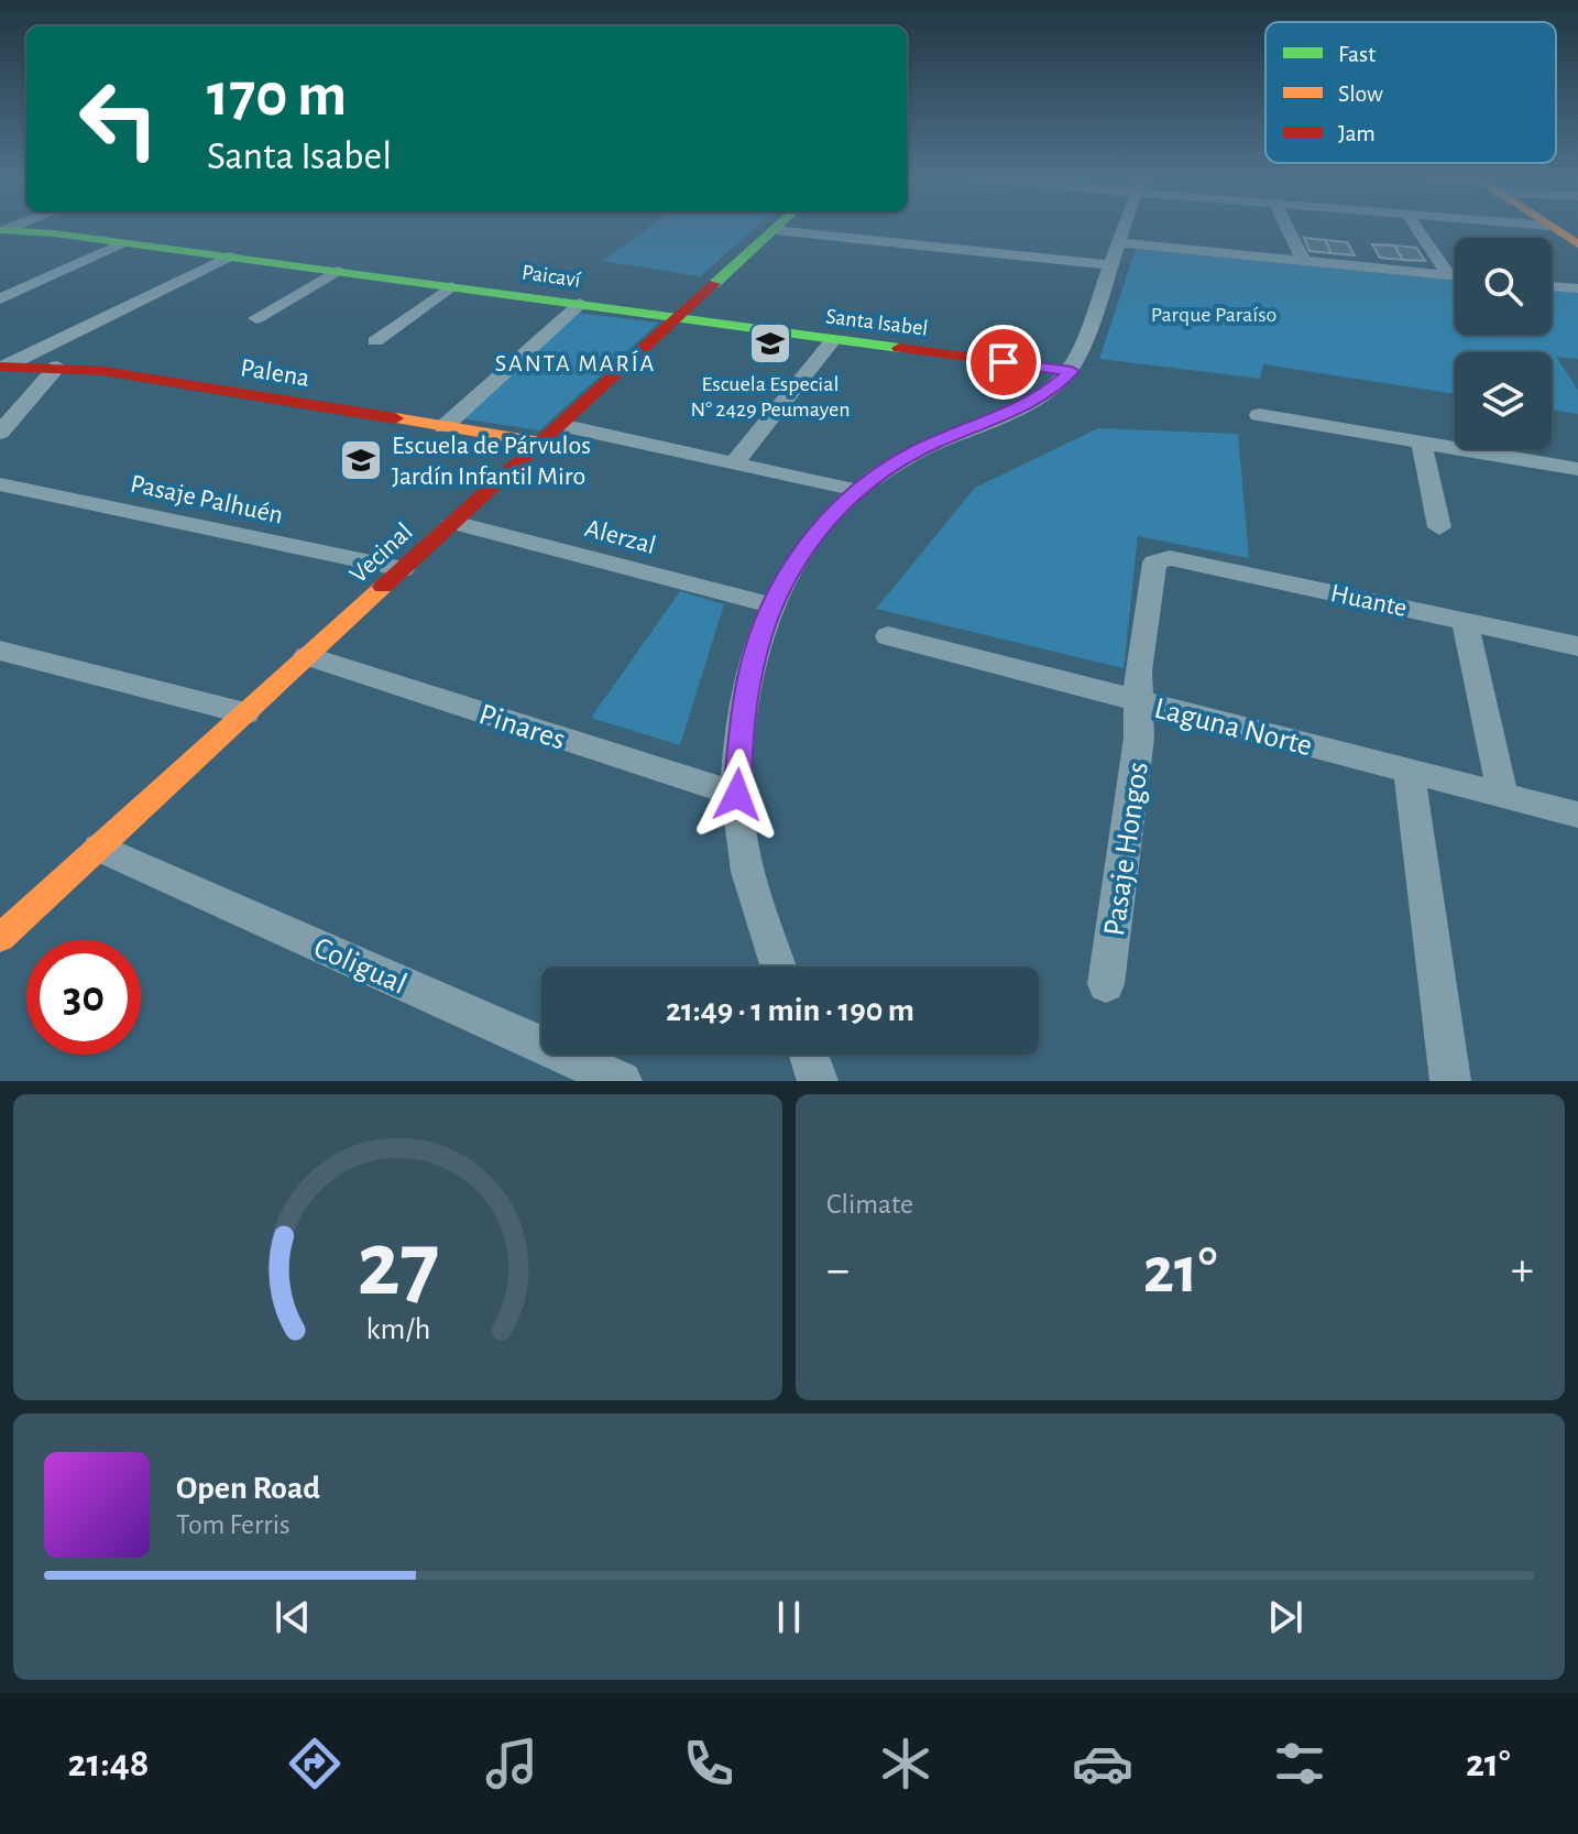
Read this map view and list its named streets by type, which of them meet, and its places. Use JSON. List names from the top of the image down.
{
  "streets": {
    "street": [
      "Paicaví",
      "Santa Isabel",
      "Palena",
      "Pasaje Palhuén",
      "Alerzal",
      "Vecinal",
      "Huante",
      "Pinares",
      "Laguna Norte",
      "Pasaje Hongos",
      "Coligual"
    ]
  },
  "crossings": [
    ["Paicaví", "Santa Isabel"],
    ["Paicaví", "Vecinal"],
    ["Santa Isabel", "Vecinal"],
    ["Palena", "Vecinal"],
    ["Pasaje Palhuén", "Vecinal"],
    ["Alerzal", "Vecinal"],
    ["Vecinal", "Pinares"],
    ["Vecinal", "Coligual"],
    ["Huante", "Pasaje Hongos"],
    ["Laguna Norte", "Pasaje Hongos"]
  ],
  "districts": ["SANTA MARÍA"],
  "parks": ["Parque Paraíso"],
  "places": {
    "school or university": ["Escuela Especial N° 2429 Peumayen", "Escuela de Párvulos Jardín Infantil Miro"]
  },
  "legend": ["Fast", "Slow", "Jam"],
  "page": {
    "turn": ["170 m", "Santa Isabel"],
    "limit": "30",
    "trip": "21:49 · 1 min · 190 m",
    "tile": "Climate",
    "heat": ["−", "21°", "+"],
    "song": ["Open Road", "Tom Ferris"],
    "tabs": ["21:48", "21°"],
    "gauge": ["27", "km/h"]
  }
}
